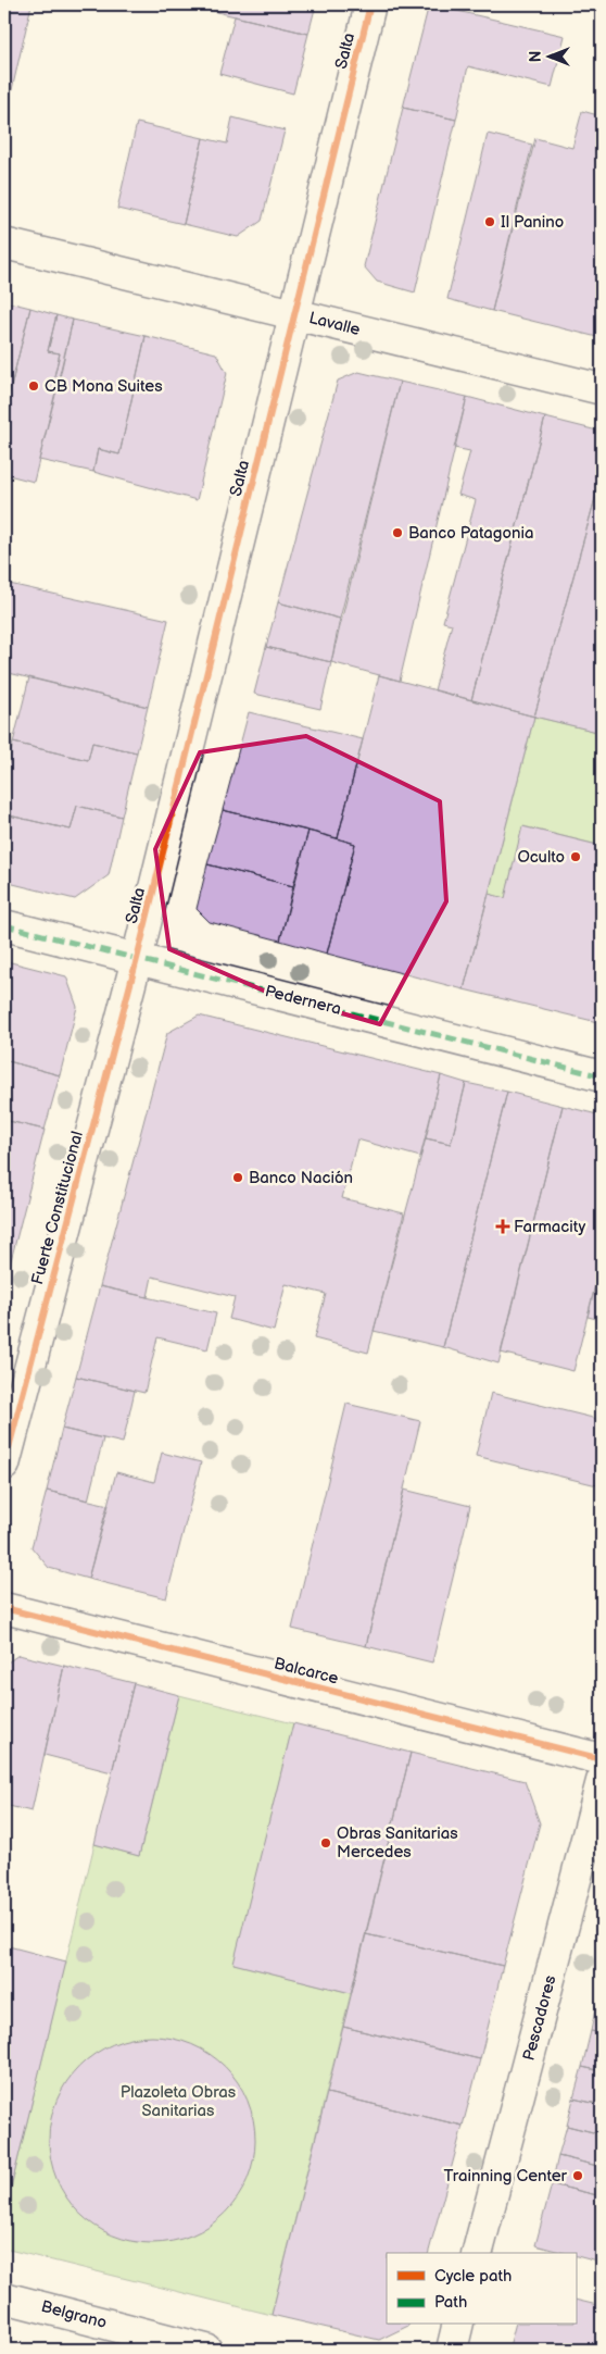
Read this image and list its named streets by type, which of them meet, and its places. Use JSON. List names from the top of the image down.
{
  "streets": {
    "street": [
      "Salta",
      "Lavalle",
      "Pedernera",
      "Fuerte Constitucional",
      "Balcarce",
      "Pescadores",
      "Belgrano"
    ]
  },
  "crossings": [
    ["Salta", "Lavalle"],
    ["Salta", "Pedernera"],
    ["Salta", "Fuerte Constitucional"],
    ["Pedernera", "Fuerte Constitucional"]
  ],
  "parks": ["Plazoleta Obras Sanitarias"],
  "places": {
    "other": [
      "Il Panino",
      "CB Mona Suites",
      "Banco Patagonia",
      "Oculto",
      "Banco Nación",
      "Obras Sanitarias Mercedes",
      "Trainning Center"
    ],
    "health": ["Farmacity"]
  },
  "legend": ["Cycle path", "Path"],
  "north": "left"
}
